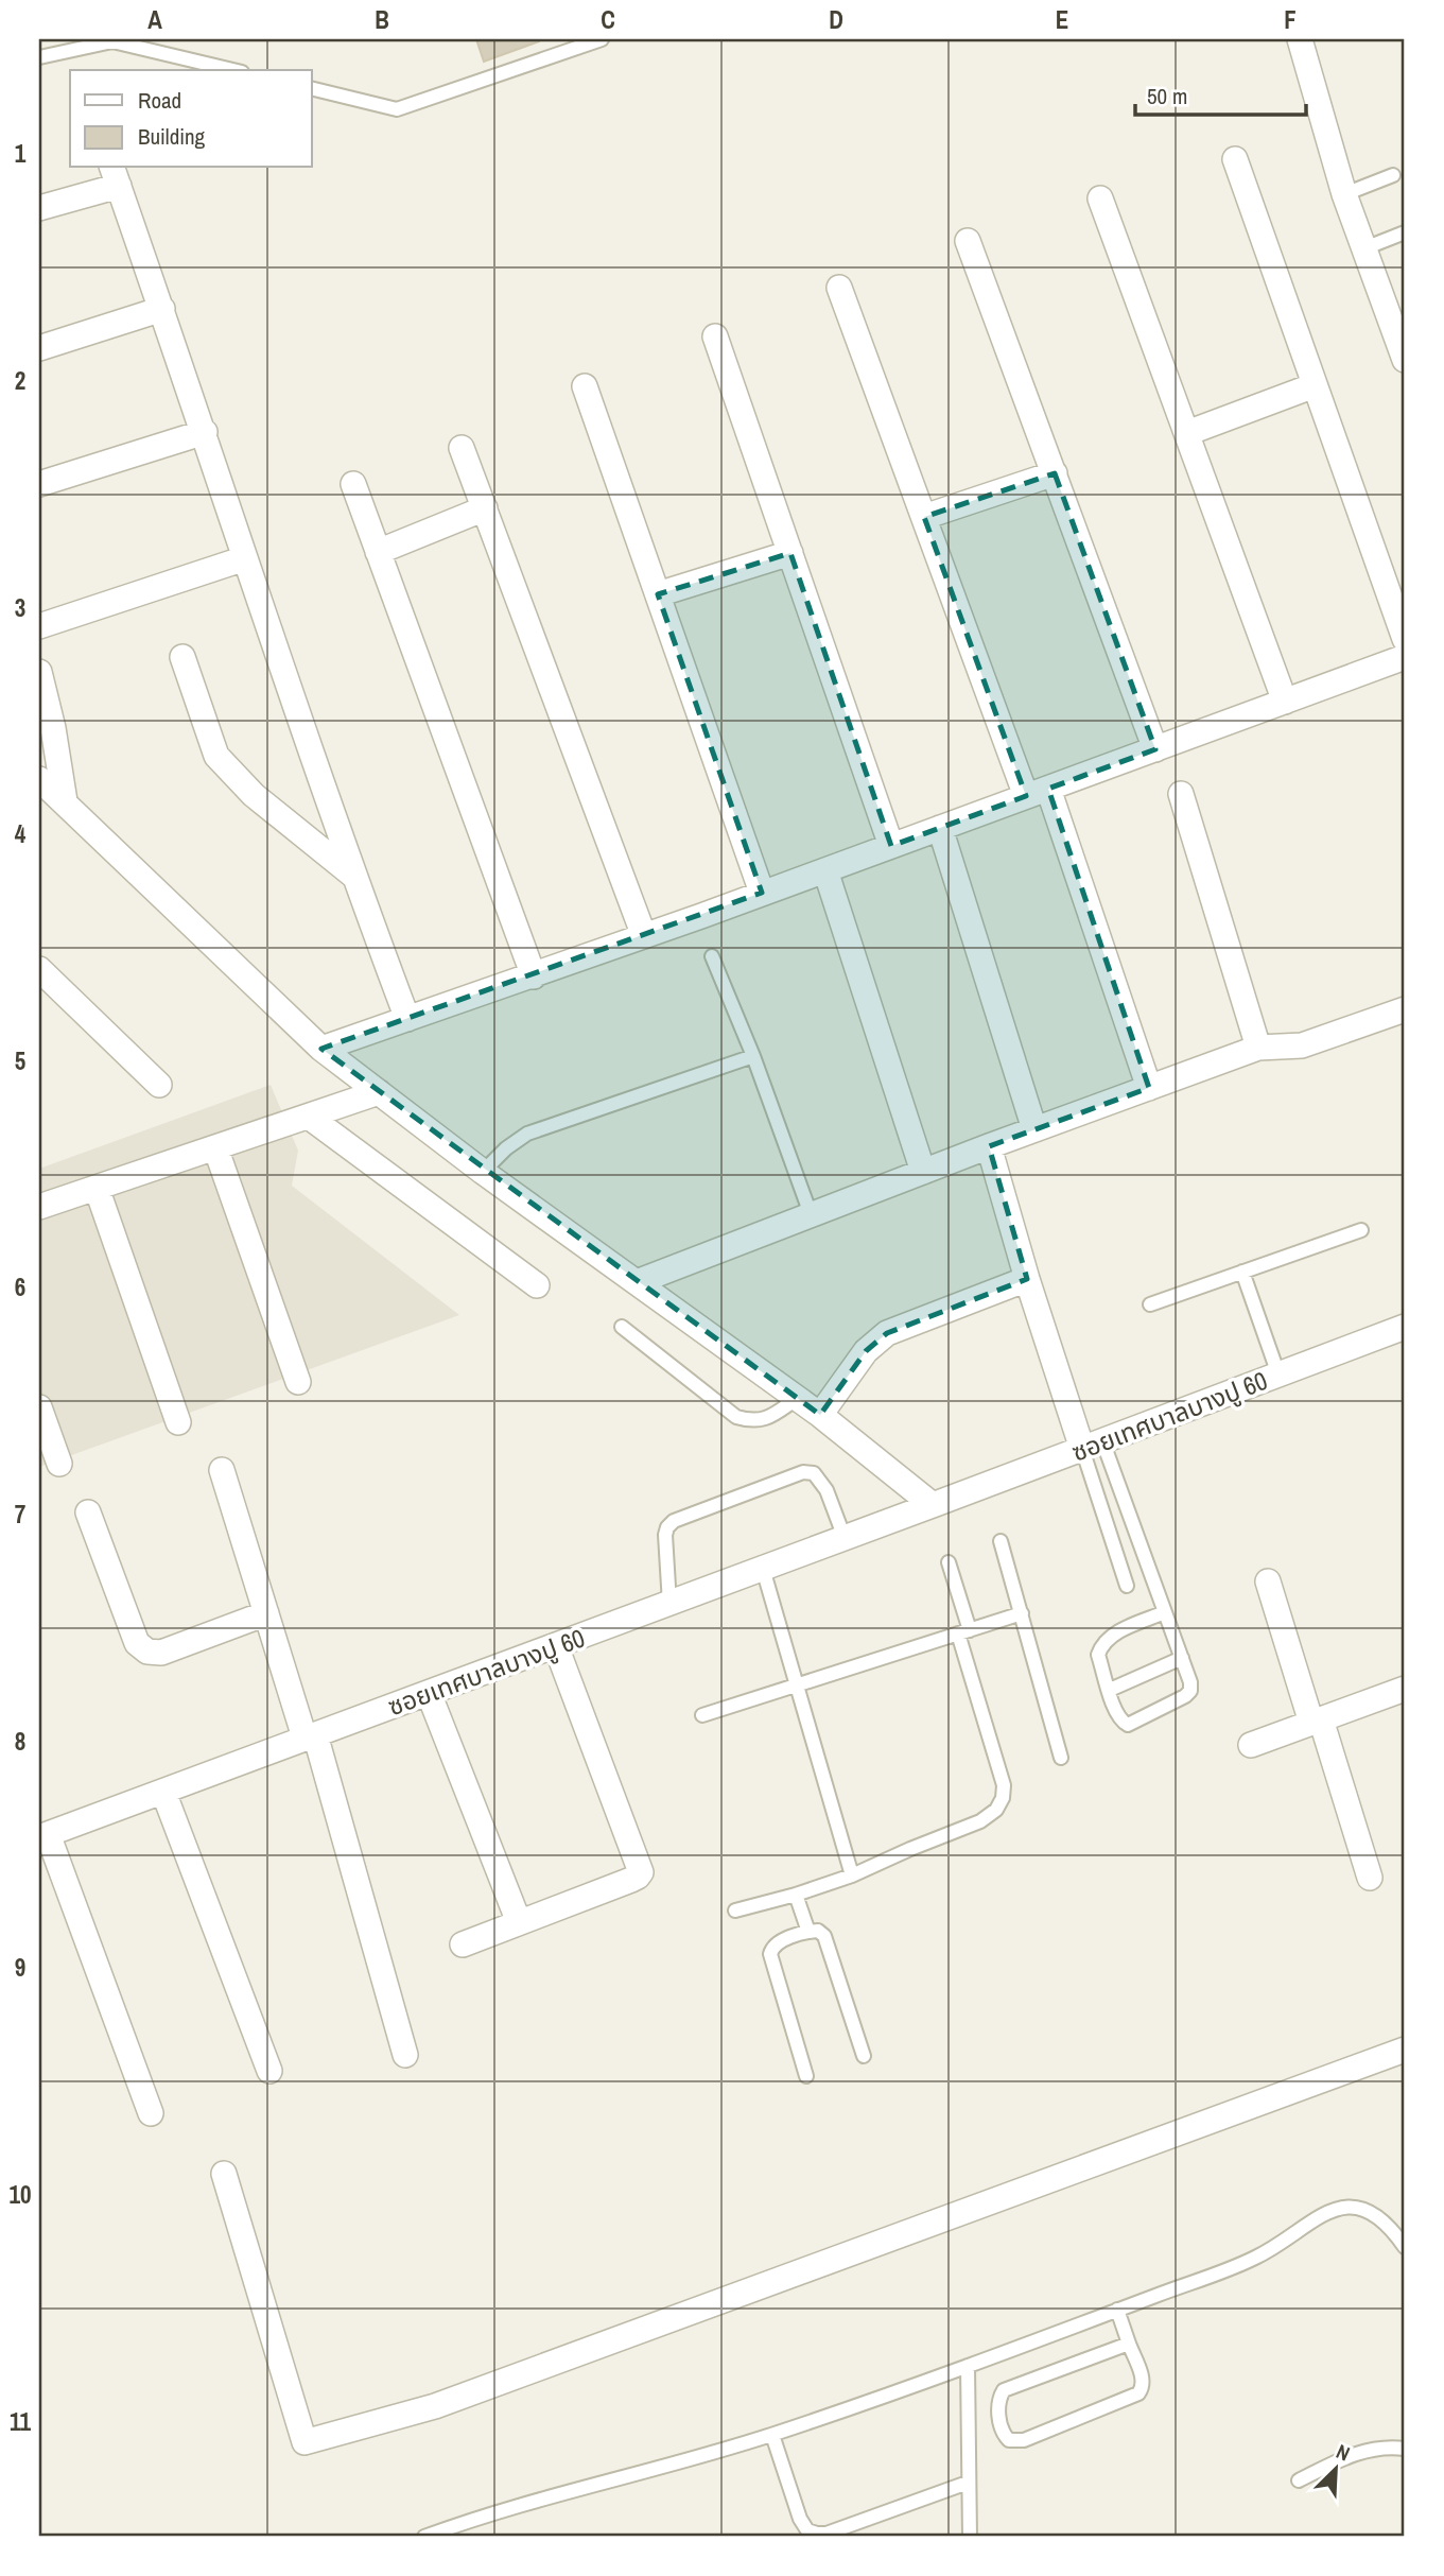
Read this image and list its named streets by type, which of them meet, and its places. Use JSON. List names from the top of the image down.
{
  "streets": {
    "street": ["ซอยเทศบาลบางปู 60"]
  },
  "legend": ["Road", "Building"],
  "scale_bar": "50 m",
  "north": "top right",
  "grid": {
    "columns": [
      "A",
      "B",
      "C",
      "D",
      "E",
      "F"
    ],
    "rows": [
      "1",
      "2",
      "3",
      "4",
      "5",
      "6",
      "7",
      "8",
      "9",
      "10",
      "11"
    ]
  }
}
